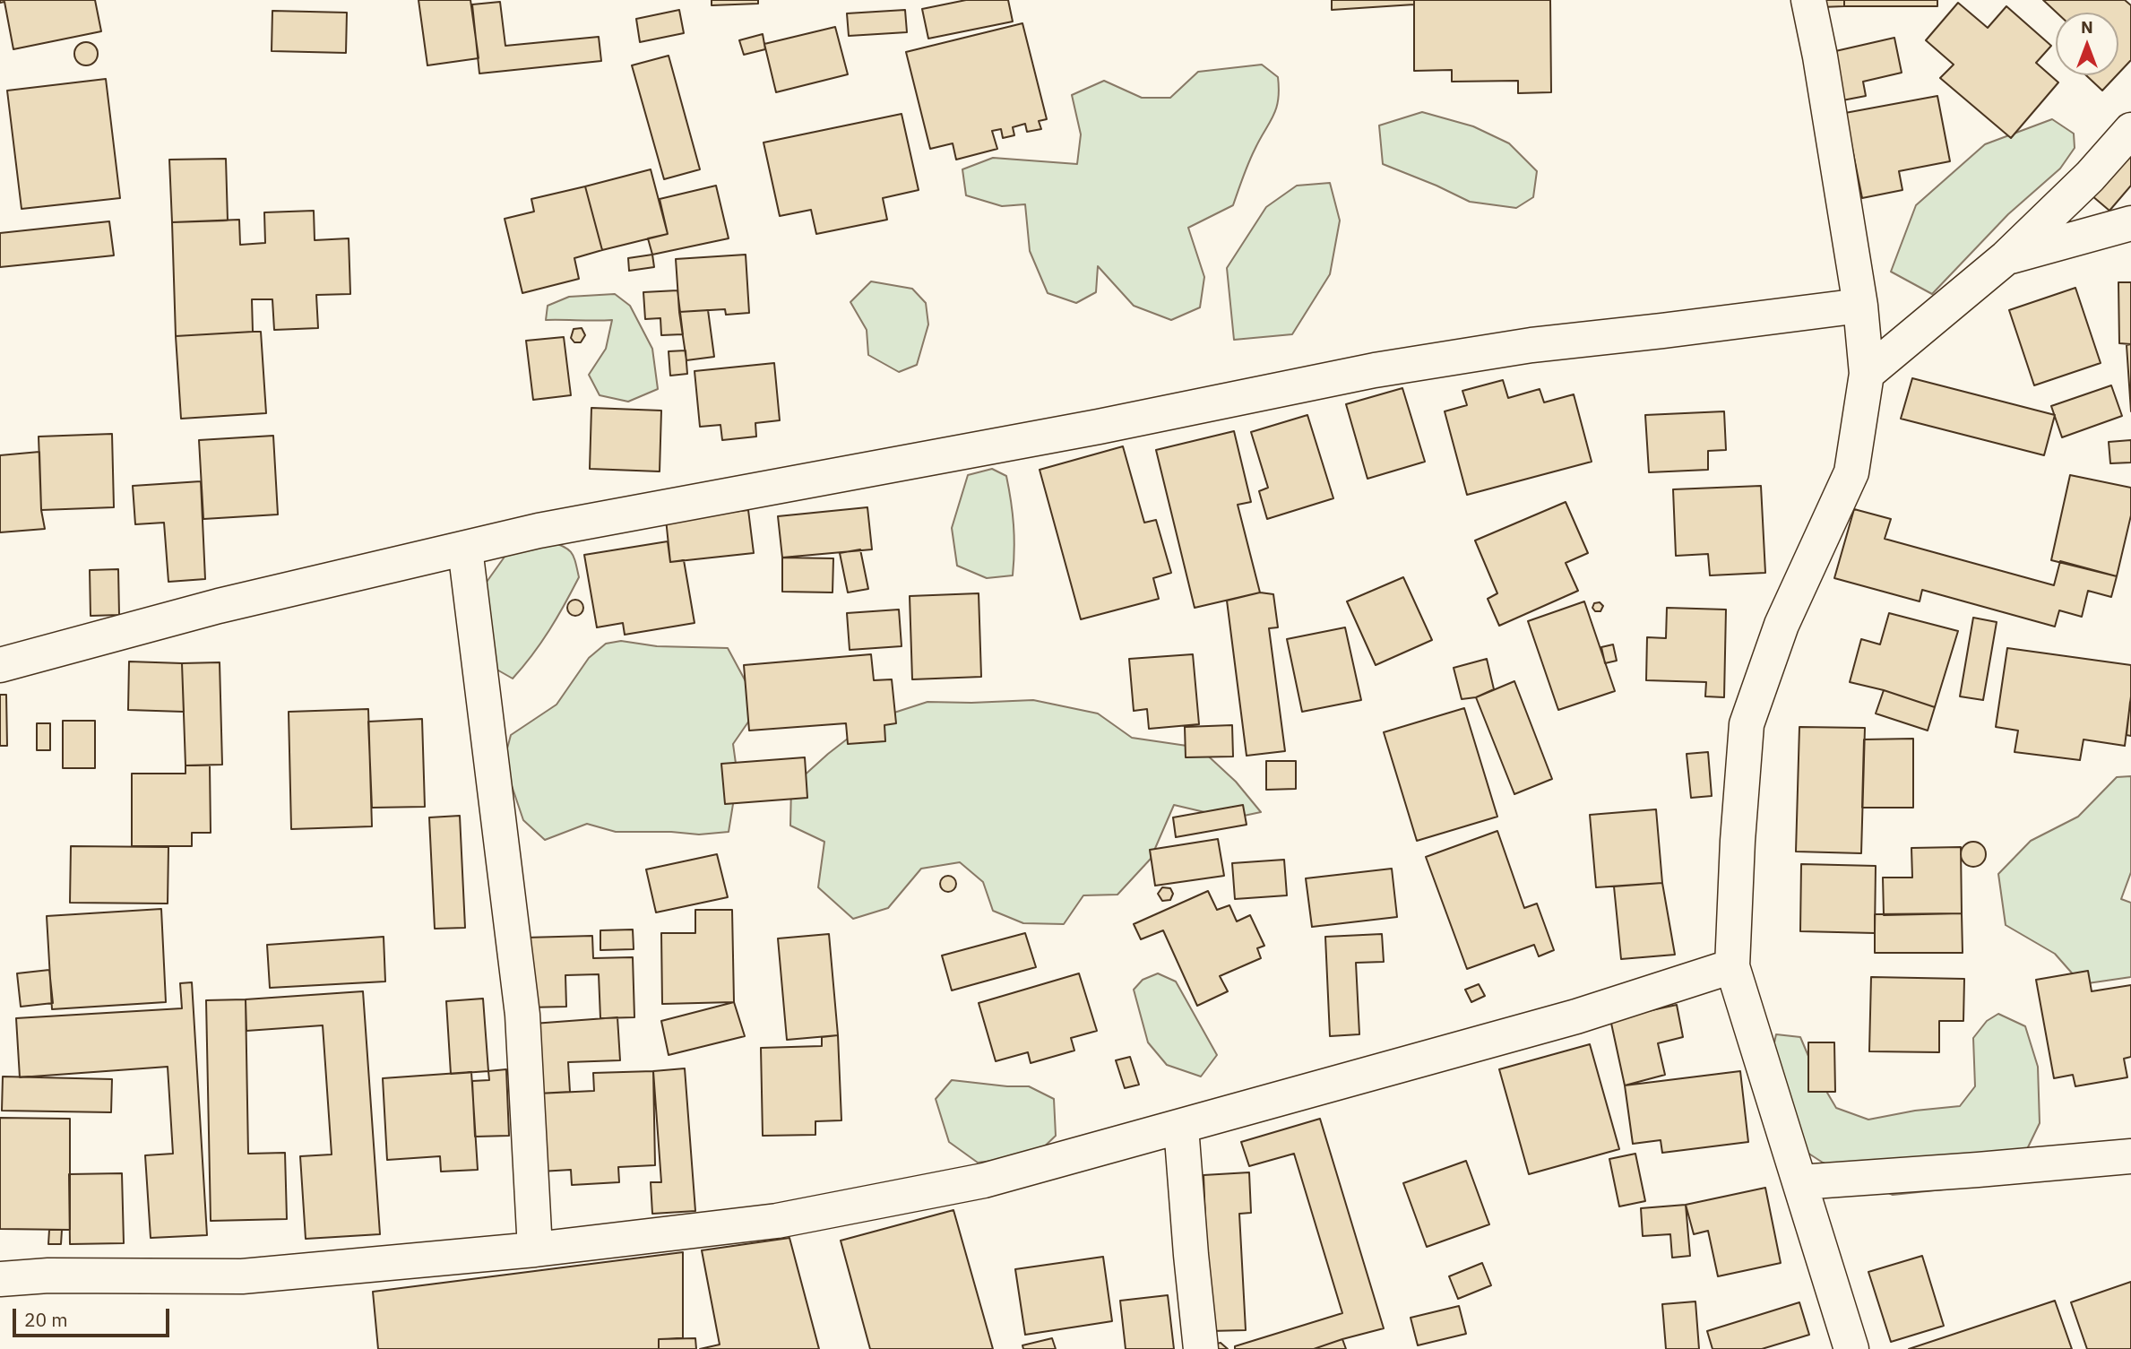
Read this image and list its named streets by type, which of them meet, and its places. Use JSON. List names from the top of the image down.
{
  "scale_bar": "20 m",
  "north": "top"
}
